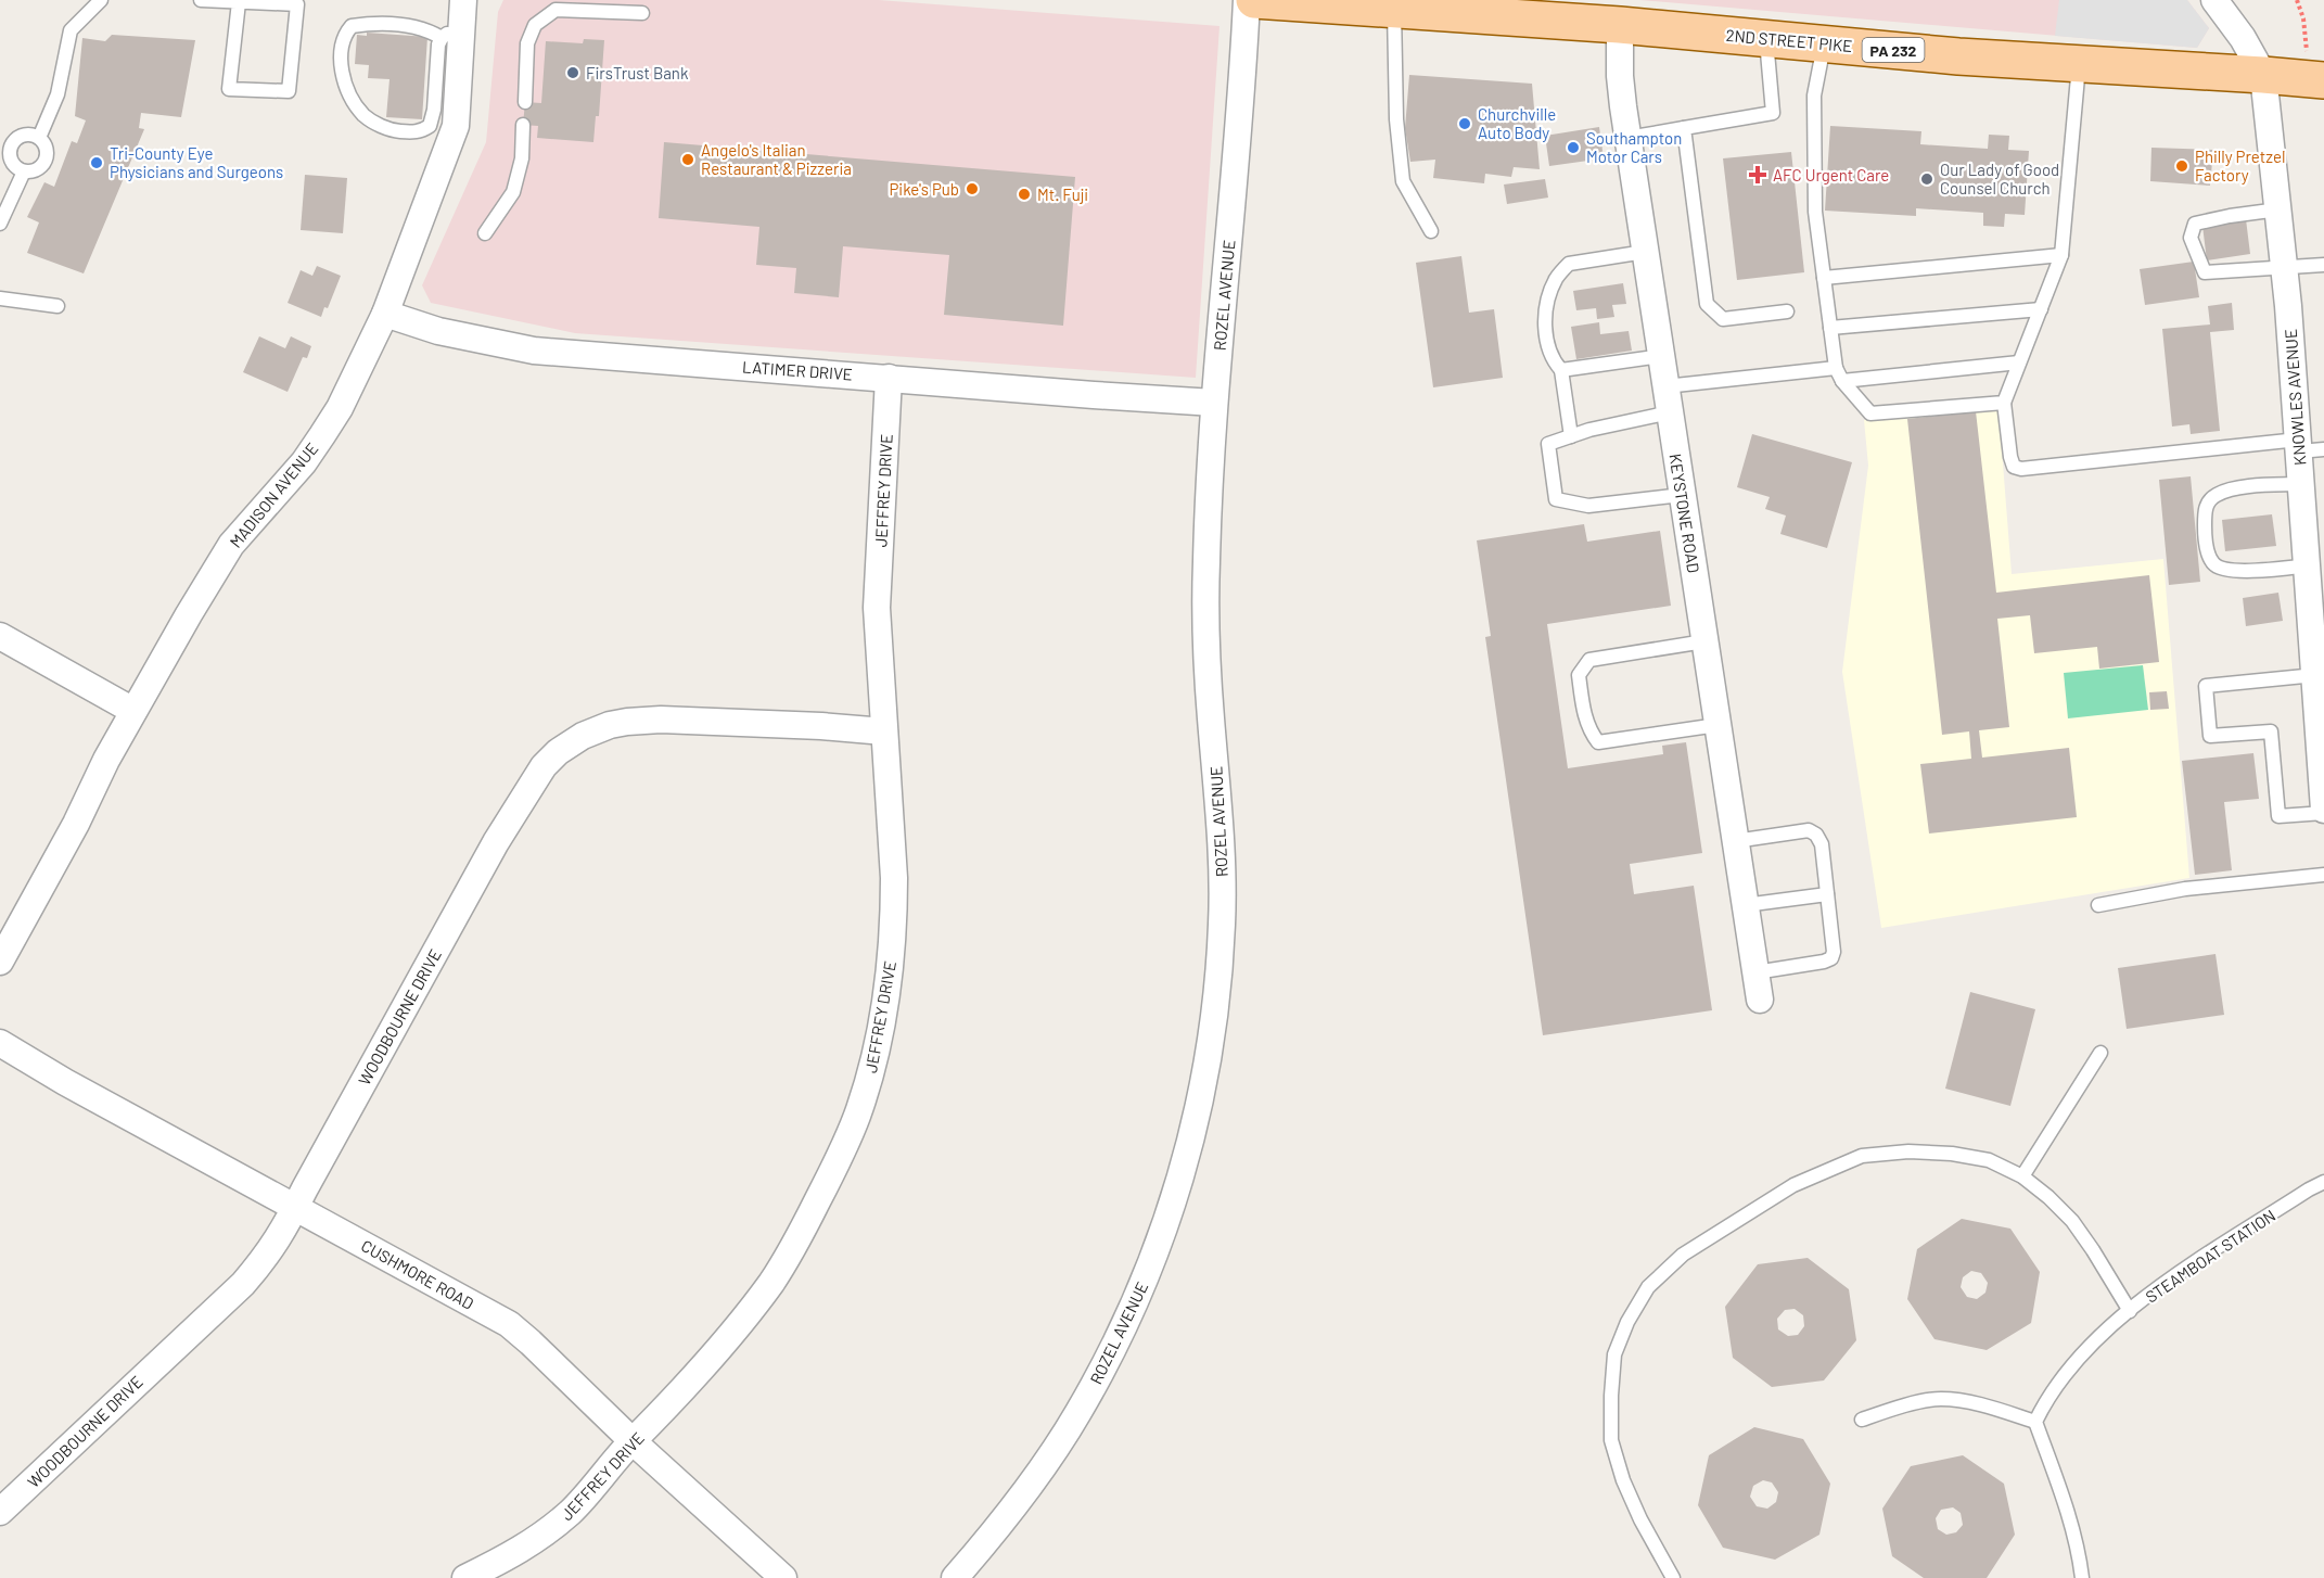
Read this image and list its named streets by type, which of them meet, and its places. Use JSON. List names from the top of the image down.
{
  "streets": {
    "main road": ["2ND STREET PIKE", "PA 232"],
    "street": [
      "ROZEL AVENUE",
      "LATIMER DRIVE",
      "KNOWLES AVENUE",
      "JEFFREY DRIVE",
      "MADISON AVENUE",
      "KEYSTONE ROAD",
      "WOODBOURNE DRIVE",
      "CUSHMORE ROAD"
    ],
    "lane": ["STEAMBOAT STATION"]
  },
  "crossings": [
    ["2ND STREET PIKE", "KNOWLES AVENUE"],
    ["2ND STREET PIKE", "KEYSTONE ROAD"],
    ["ROZEL AVENUE", "LATIMER DRIVE"],
    ["LATIMER DRIVE", "JEFFREY DRIVE"],
    ["LATIMER DRIVE", "MADISON AVENUE"],
    ["JEFFREY DRIVE", "WOODBOURNE DRIVE"],
    ["JEFFREY DRIVE", "CUSHMORE ROAD"],
    ["WOODBOURNE DRIVE", "CUSHMORE ROAD"]
  ],
  "places": {
    "other": [
      "FirsTrust Bank",
      "Churchville Auto Body",
      "Southampton Motor Cars",
      "Angelo's Italian Restaurant & Pizzeria",
      "Tri-County Eye Physicians and Surgeons",
      "Philly Pretzel Factory",
      "Our Lady of Good Counsel Church",
      "Pike's Pub",
      "Mt. Fuji"
    ],
    "health": ["AFC Urgent Care"]
  }
}
